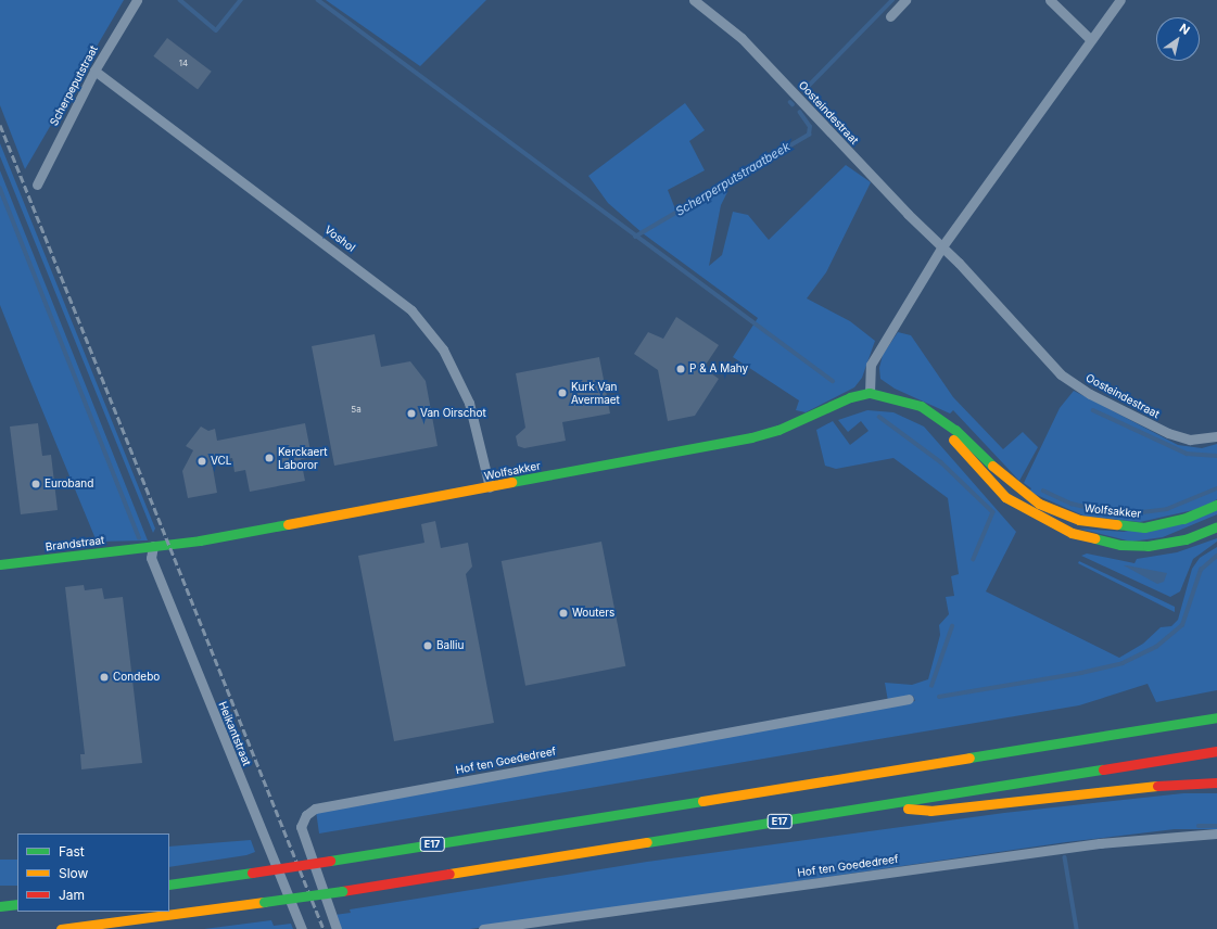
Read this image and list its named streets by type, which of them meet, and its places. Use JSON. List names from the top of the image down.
{
  "streets": {
    "main road": ["Wolfsakker", "Brandstraat", "E17"],
    "street": [
      "Scherpeputstraat",
      "Oosteindestraat",
      "Voshol",
      "Heikantstraat",
      "Hof ten Goededreef"
    ]
  },
  "crossings": [
    ["Scherpeputstraat", "Voshol"],
    ["Voshol", "Wolfsakker"],
    ["Wolfsakker", "Brandstraat"],
    ["Wolfsakker", "Heikantstraat"],
    ["Brandstraat", "Heikantstraat"]
  ],
  "water": ["Scherperputstraatbeek"],
  "places": [
    "P & A Mahy",
    "Kurk Van Avermaet",
    "Van Oirschot",
    "Kerckaert Laboror",
    "VCL",
    "Euroband",
    "Wouters",
    "Balliu",
    "Condebo"
  ],
  "house_numbers": ["14", "5a"],
  "legend": ["Fast", "Slow", "Jam"],
  "north": "top right"
}
